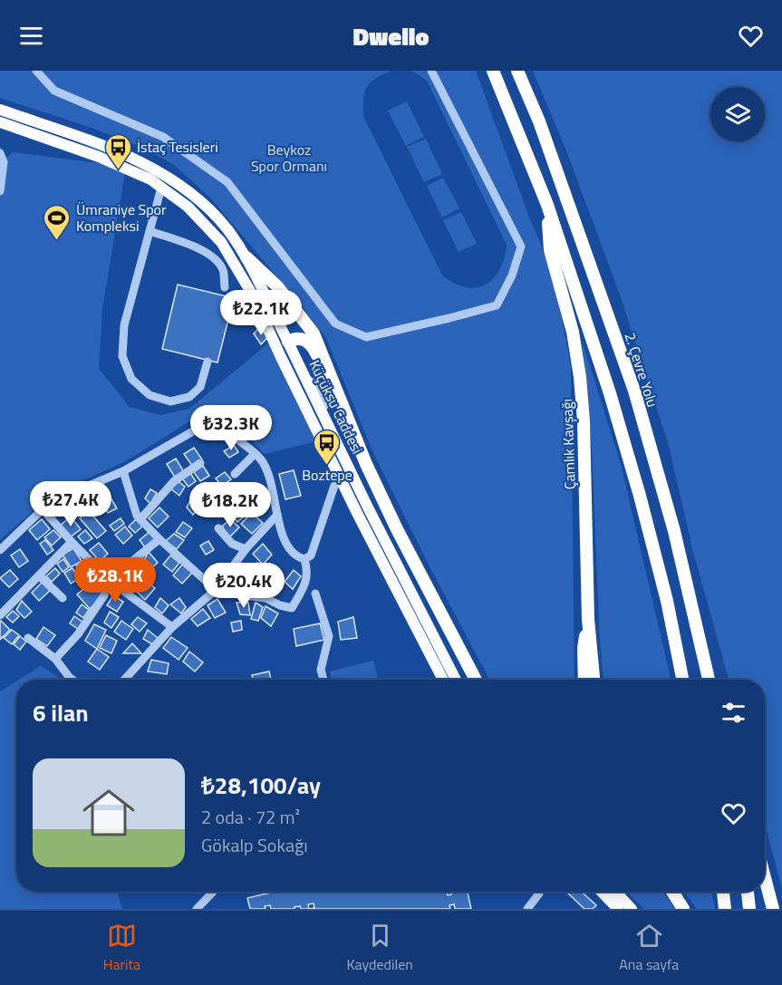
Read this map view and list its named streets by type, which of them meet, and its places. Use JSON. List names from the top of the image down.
{
  "streets": {
    "highway": ["2. Çevre Yolu", "Çamlık Kavşağı"],
    "main road": ["Küçüksu Caddesi"]
  },
  "parks": ["Beykoz Spor Ormanı"],
  "places": {
    "bus stop": ["İstaç Tesisleri", "Boztepe"],
    "sports": ["Ümraniye Spor Kompleksi"]
  },
  "page": {
    "header": "Dwello",
    "price": [
      "₺22.1K",
      "₺32.3K",
      "₺27.4K",
      "₺18.2K",
      "₺28.1K",
      "₺20.4K"
    ],
    "heading": "6 ilan",
    "list": [
      {
        "name": "₺28,100/ay",
        "note": "2 oda · 72 m² · Gökalp Sokağı"
      }
    ],
    "tabs": ["Harita", "Kaydedilen", "Ana sayfa"]
  }
}
